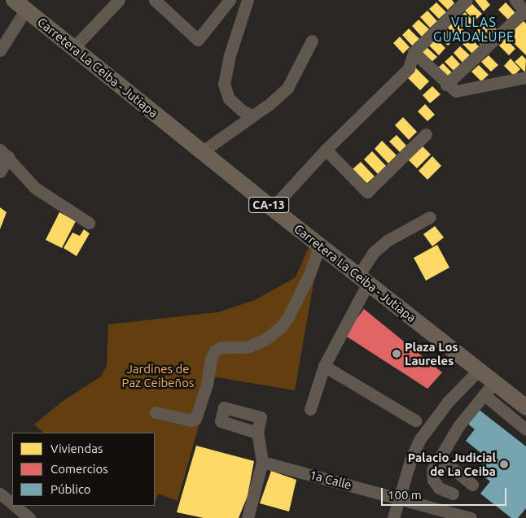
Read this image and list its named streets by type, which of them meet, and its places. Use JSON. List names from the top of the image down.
{
  "streets": {
    "main road": ["Carretera La Ceiba - Jutiapa", "CA-13"],
    "street": ["1a Calle"]
  },
  "districts": ["VILLAS GUADALUPE"],
  "parks": ["Jardines de Paz Ceibeños"],
  "places": ["Plaza Los Laureles", "Palacio Judicial de La Ceiba"],
  "legend": ["Viviendas", "Comercios", "Público"],
  "scale_bar": "100 m"
}
